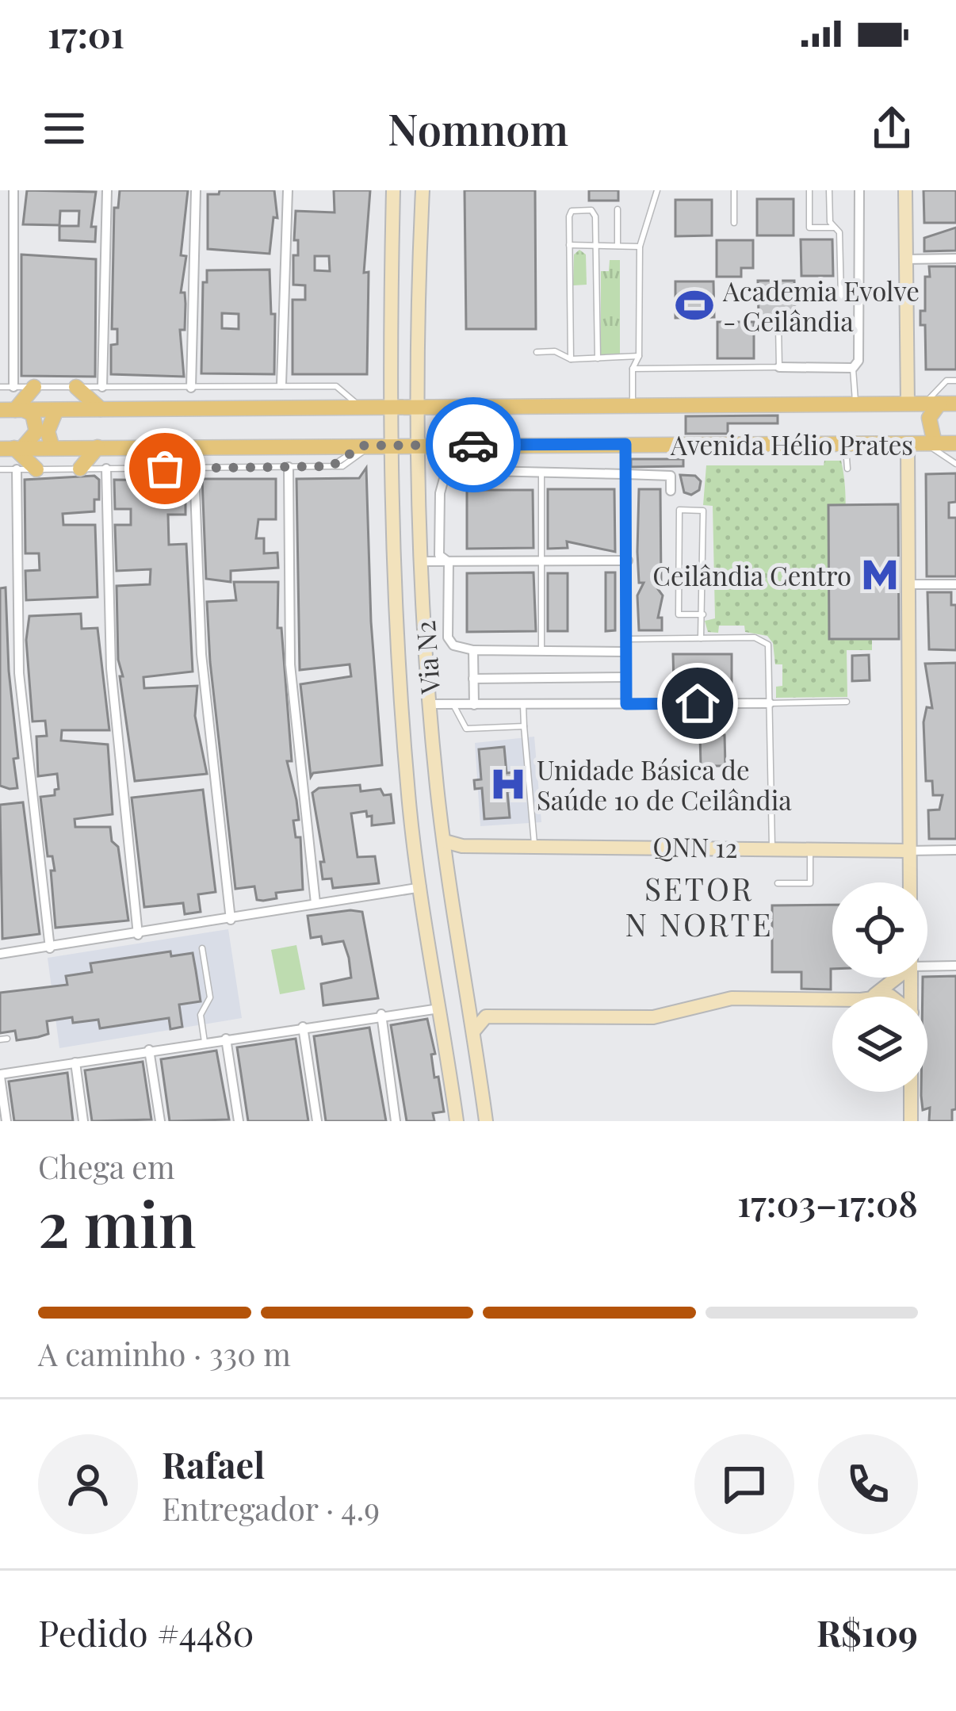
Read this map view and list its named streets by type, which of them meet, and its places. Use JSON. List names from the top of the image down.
{
  "streets": {
    "main road": ["Avenida Hélio Prates", "Via N2", "QNN 12"]
  },
  "crossings": [
    ["Avenida Hélio Prates", "Via N2"],
    ["Via N2", "QNN 12"]
  ],
  "districts": ["SETOR N NORTE"],
  "places": {
    "sports": ["Academia Evolve - Ceilândia"],
    "metro station": ["Ceilândia Centro"],
    "hospital": ["Unidade Básica de Saúde 10 de Ceilândia"]
  },
  "page": {
    "status": "17:01",
    "header": "Nomnom",
    "heading": ["2 min", "Chega em", "17:03–17:08"],
    "panel": [
      "Rafael",
      "Entregador · 4.9",
      "Pedido #4480",
      "R$109"
    ],
    "bar": "A caminho · 330 m"
  }
}
